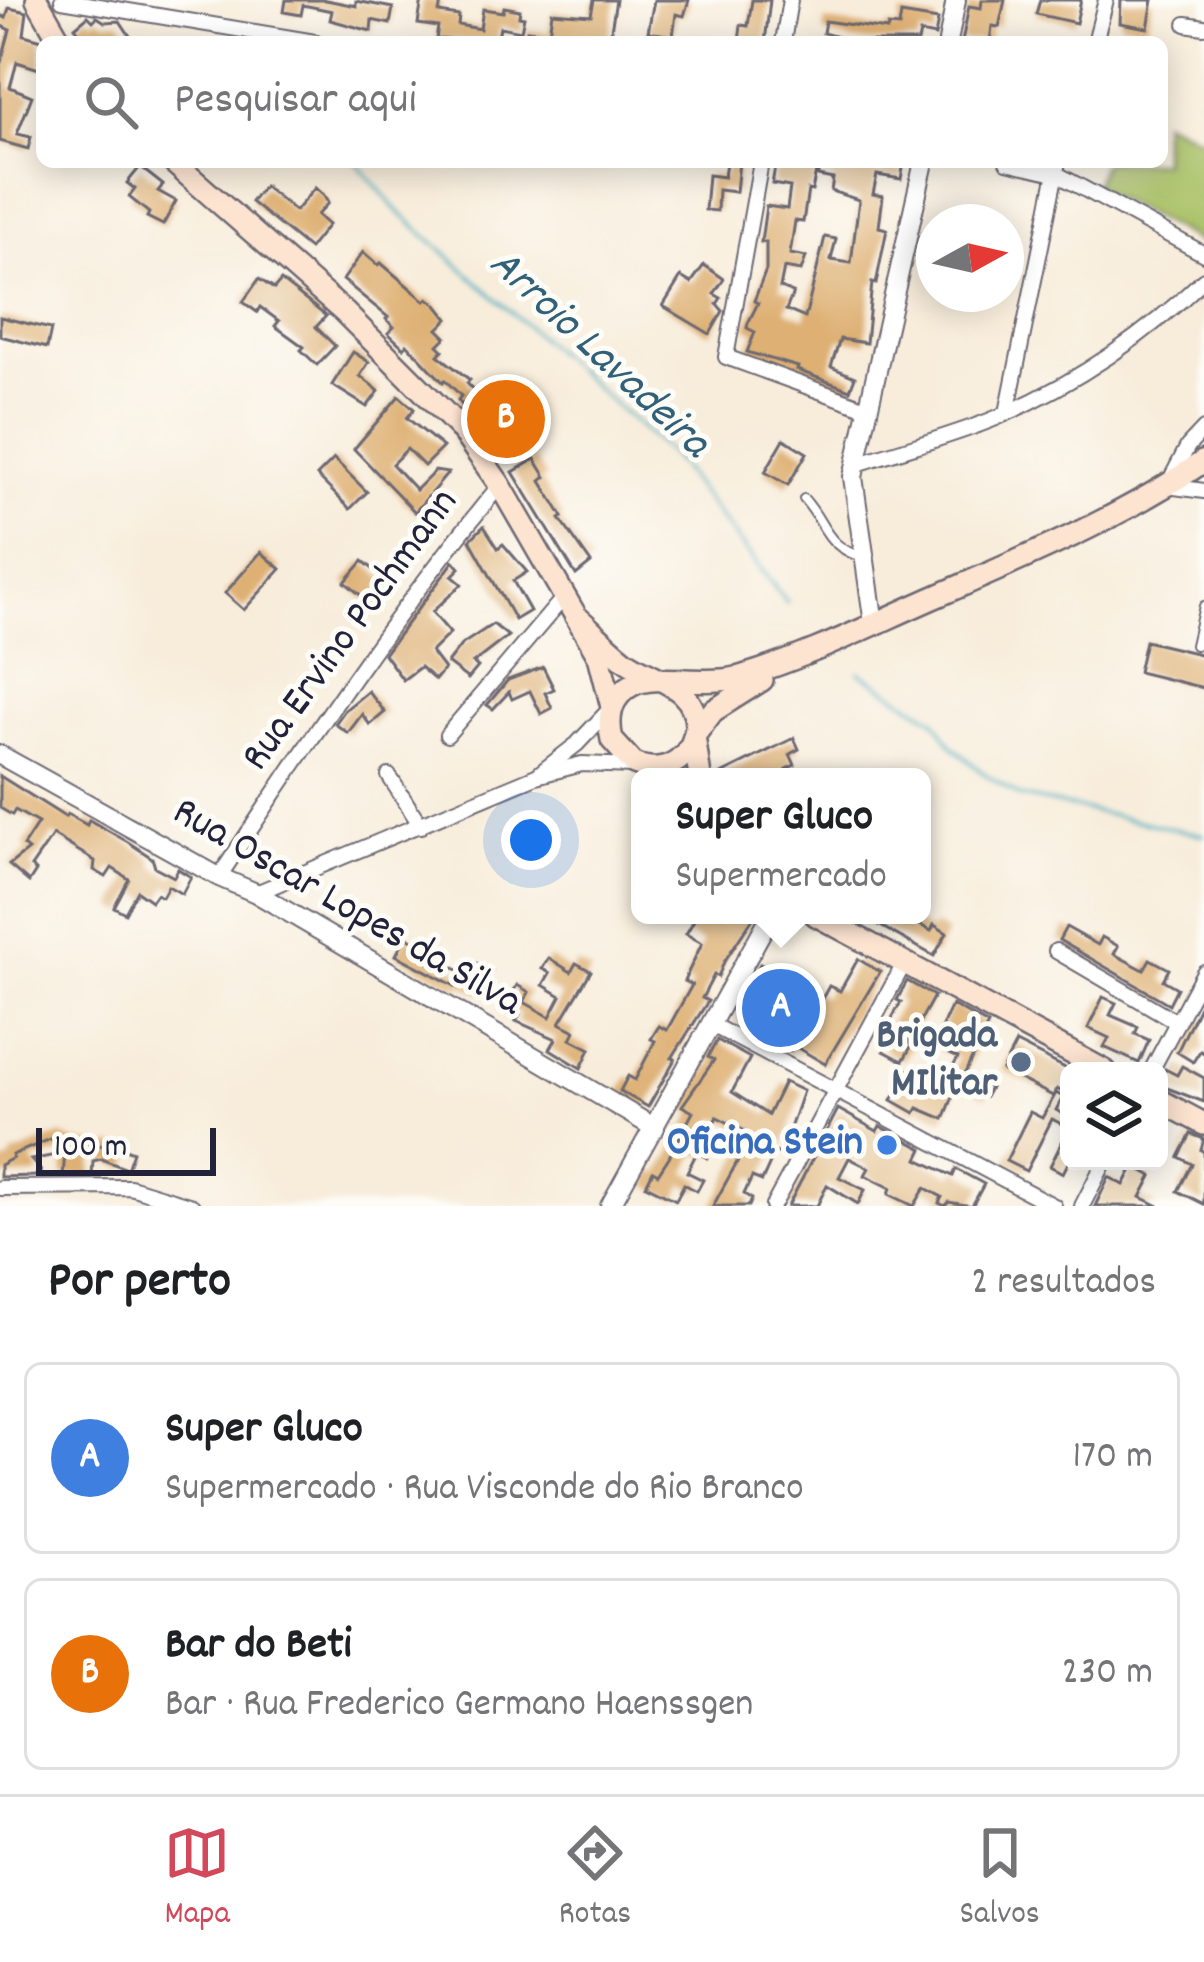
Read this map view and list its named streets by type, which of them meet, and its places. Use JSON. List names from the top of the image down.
{
  "streets": {
    "street": ["Rua Ervino Pochmann", "Rua Oscar Lopes da Silva"]
  },
  "crossings": [
    ["Rua Ervino Pochmann", "Rua Oscar Lopes da Silva"]
  ],
  "water": ["Arroio Lavadeira"],
  "places": ["Brigada MIlitar", "Oficina Stein"],
  "scale_bar": "100 m",
  "north": "right",
  "page": {
    "search": "Pesquisar aqui",
    "pins": ["B", "A"],
    "popup": ["Super Gluco", "Supermercado"],
    "scale": "100 m",
    "heading": ["Por perto", "2 resultados"],
    "list": [
      {
        "mark": "A",
        "name": "Super Gluco",
        "note": "Supermercado · Rua Visconde do Rio Branco",
        "value": "170 m"
      },
      {
        "mark": "B",
        "name": "Bar do Beti",
        "note": "Bar · Rua Frederico Germano Haenssgen",
        "value": "230 m"
      }
    ],
    "nav": ["Mapa", "Rotas", "Salvos"]
  }
}
